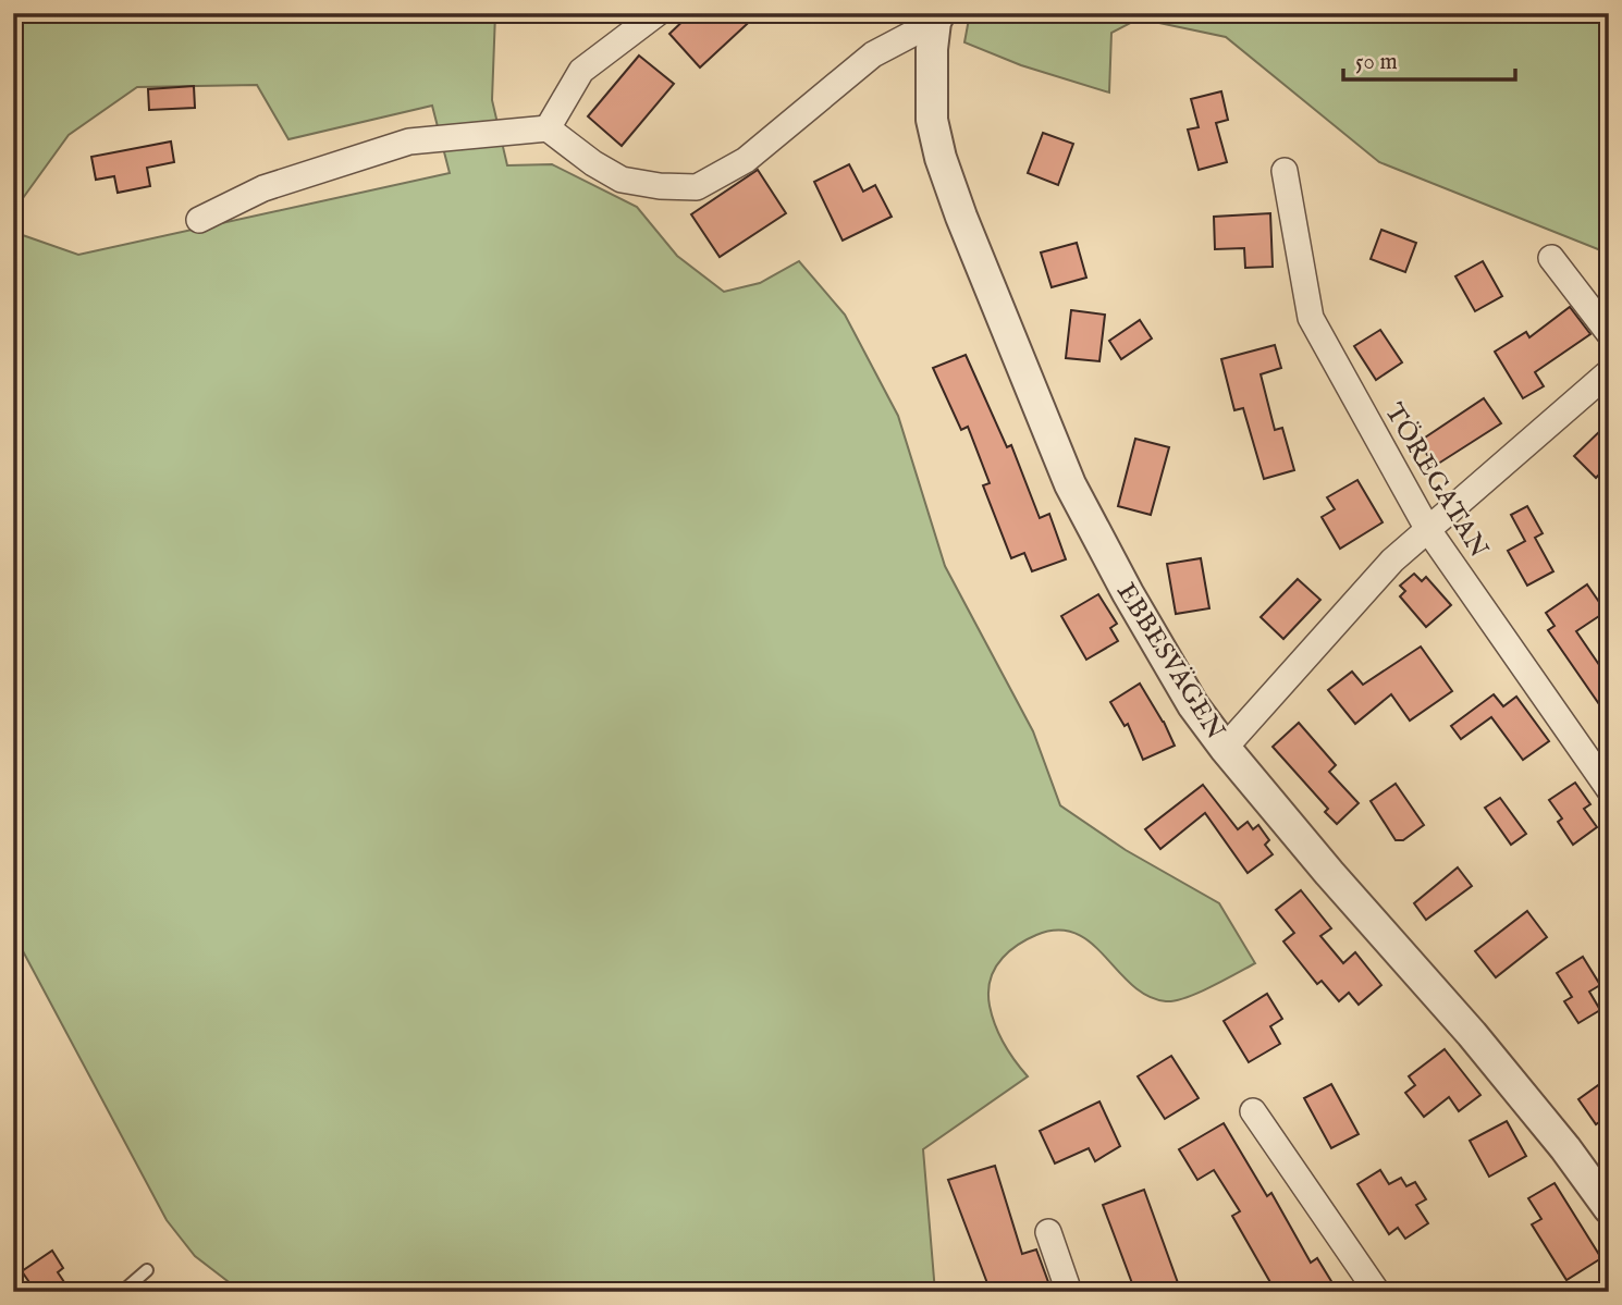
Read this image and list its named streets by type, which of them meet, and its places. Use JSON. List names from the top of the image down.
{
  "streets": {
    "street": ["TÖREGATAN", "EBBESVÄGEN"]
  },
  "scale_bar": "50 m"
}
